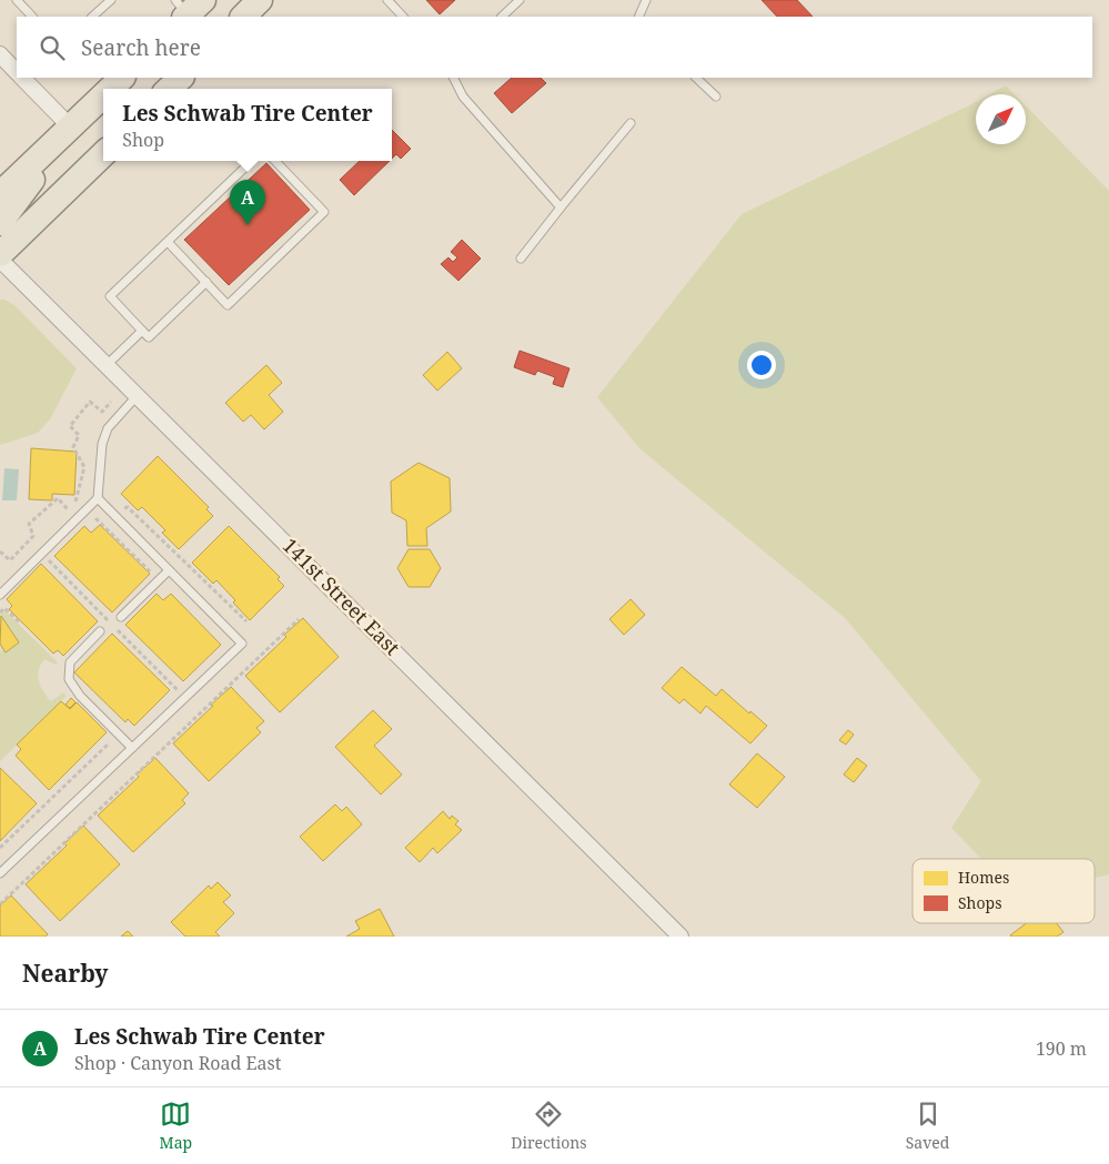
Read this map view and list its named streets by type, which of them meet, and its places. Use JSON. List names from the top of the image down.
{
  "streets": {
    "street": ["141st Street East"]
  },
  "legend": ["Homes", "Shops"],
  "north": "top right",
  "page": {
    "search": "Search here",
    "popup": ["Les Schwab Tire Center", "Shop"],
    "pins": "A",
    "heading": "Nearby",
    "list": [
      {
        "mark": "A",
        "name": "Les Schwab Tire Center",
        "note": "Shop · Canyon Road East",
        "value": "190 m"
      }
    ],
    "nav": ["Map", "Directions", "Saved"]
  }
}
